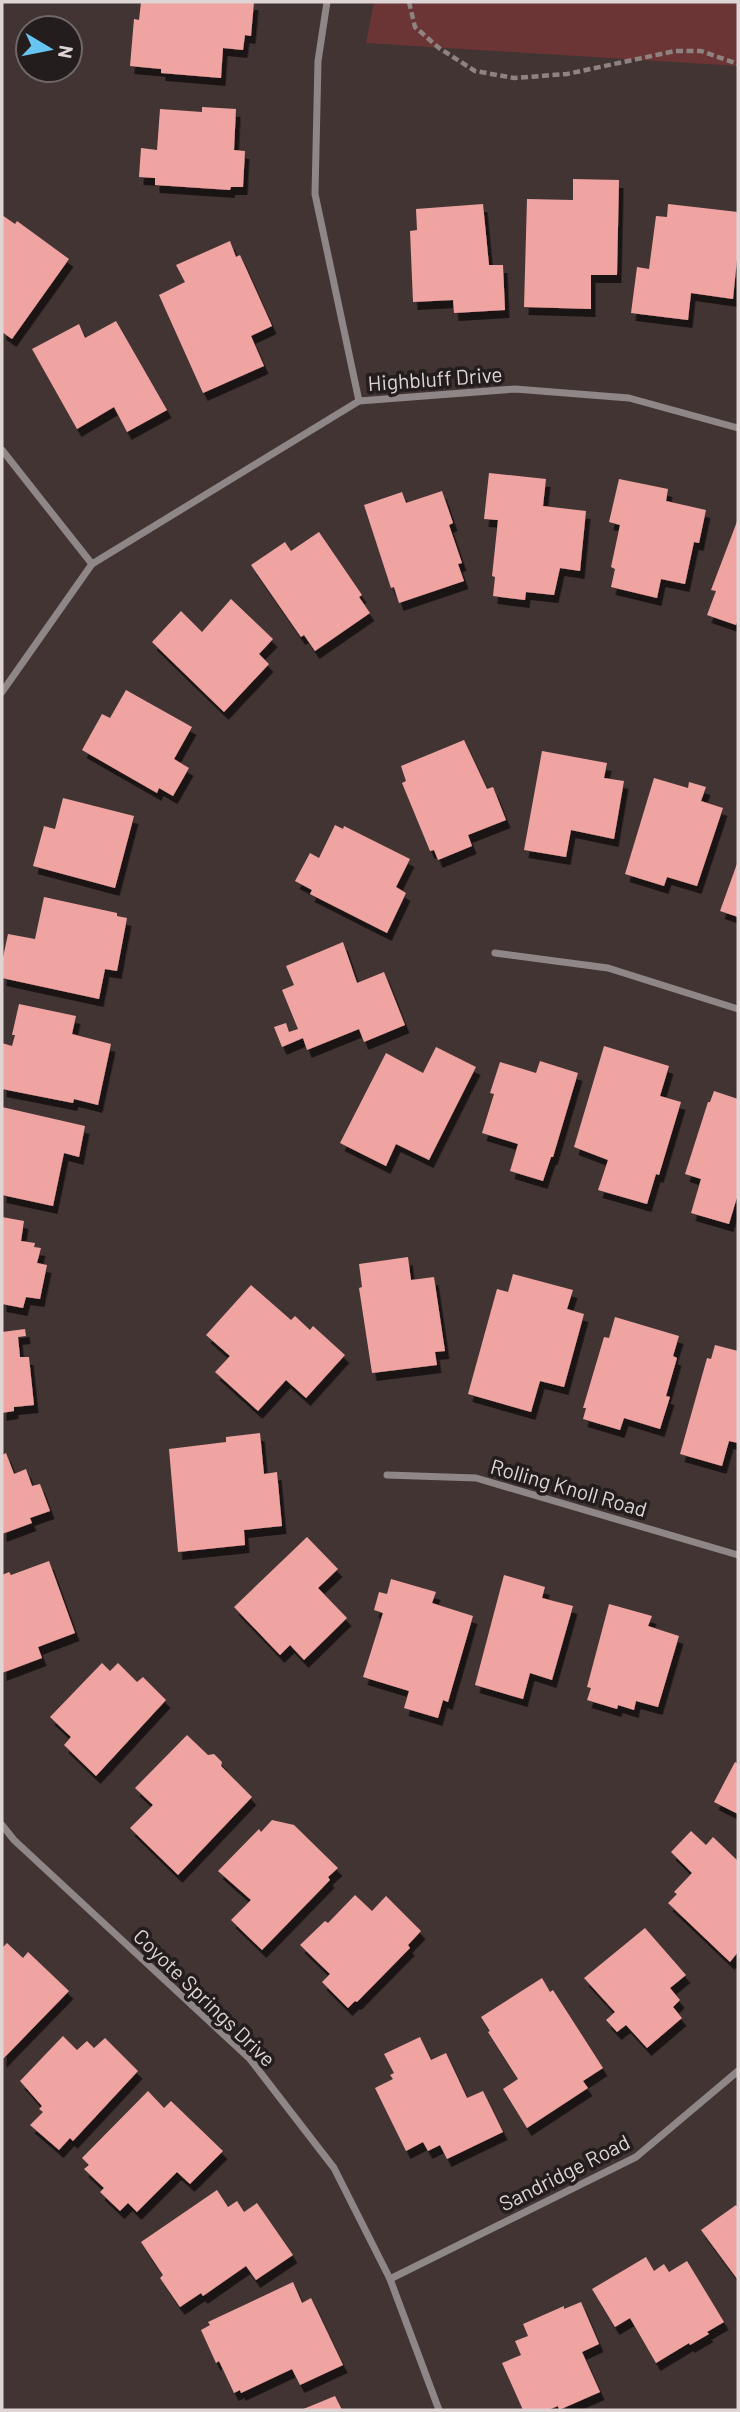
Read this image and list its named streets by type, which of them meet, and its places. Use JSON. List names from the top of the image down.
{
  "streets": {
    "street": [
      "Highbluff Drive",
      "Rolling Knoll Road",
      "Coyote Springs Drive",
      "Sandridge Road"
    ]
  },
  "crossings": [
    ["Coyote Springs Drive", "Sandridge Road"]
  ],
  "north": "right"
}
